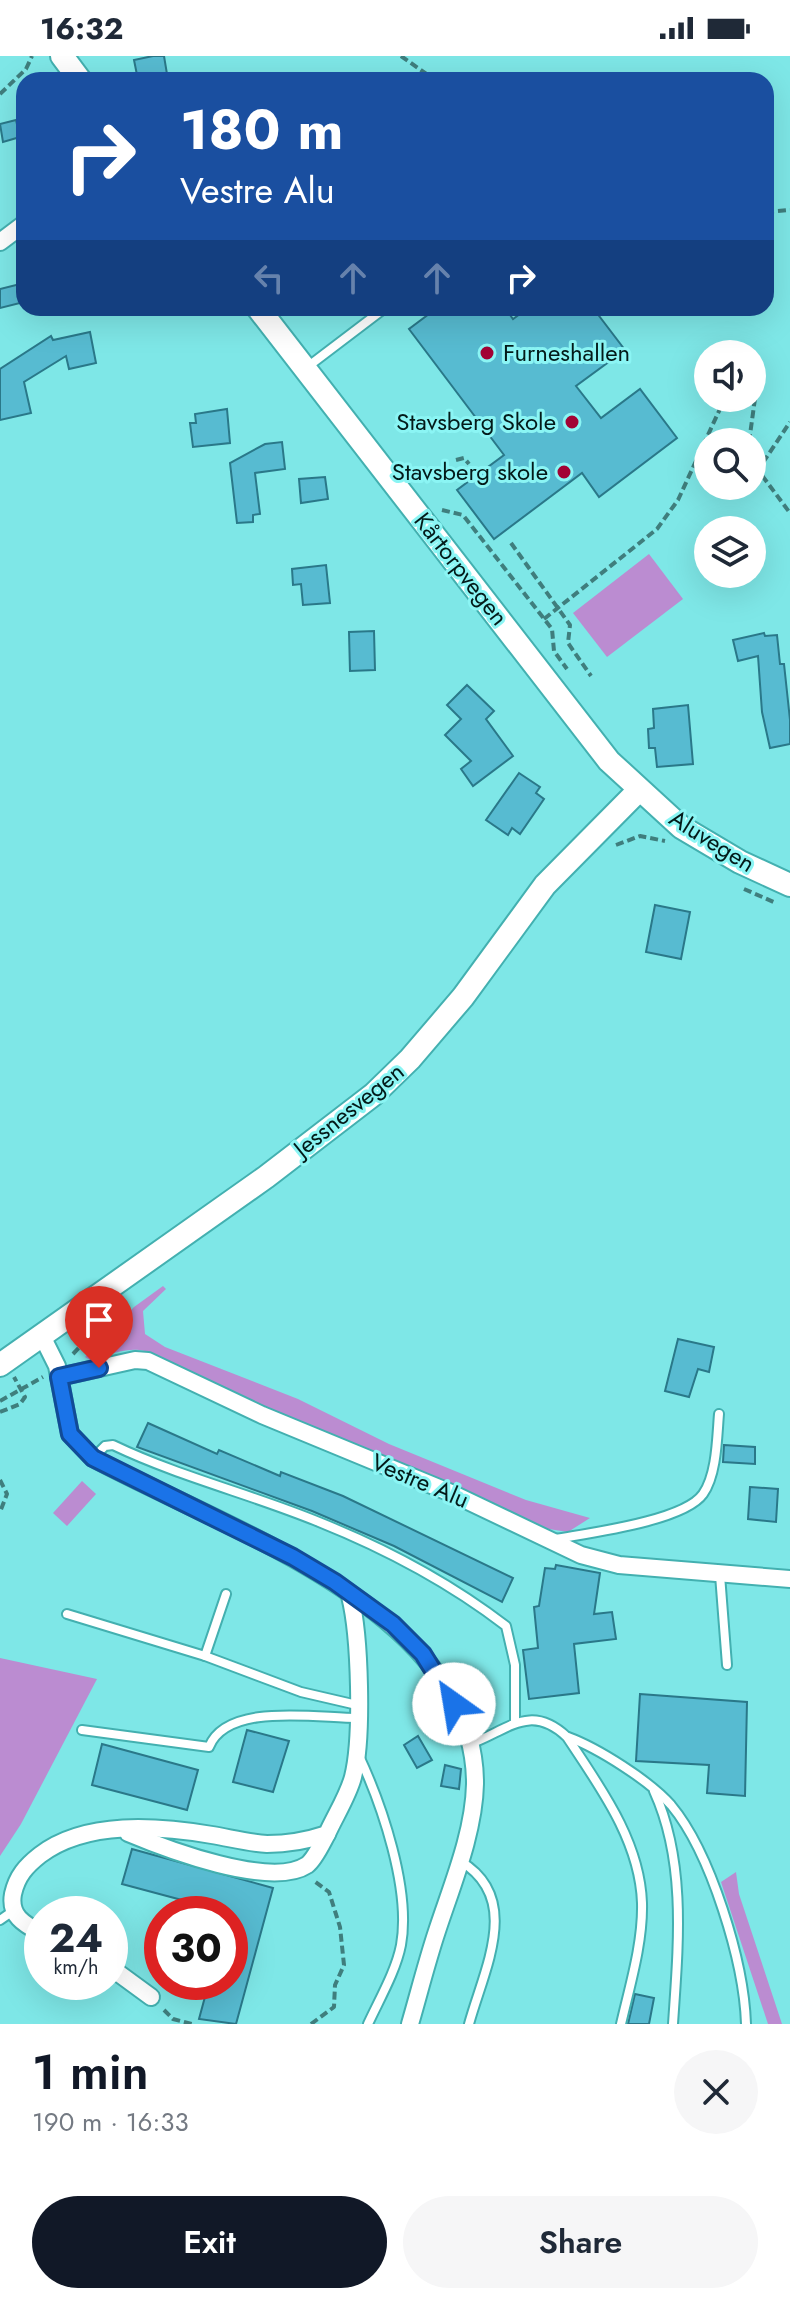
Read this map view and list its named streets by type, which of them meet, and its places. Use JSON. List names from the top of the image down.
{
  "streets": {
    "main road": ["Kårtorpvegen", "Aluvegen", "Jessnesvegen"],
    "street": ["Vestre Alu"]
  },
  "crossings": [
    ["Kårtorpvegen", "Aluvegen"],
    ["Kårtorpvegen", "Jessnesvegen"],
    ["Aluvegen", "Jessnesvegen"]
  ],
  "places": ["Furneshallen", "Stavsberg Skole", "Stavsberg skole"],
  "page": {
    "status": "16:32",
    "turn": ["180 m", "Vestre Alu"],
    "speed": "24 km/h",
    "limit": "30",
    "heading": ["1 min", "190 m · 16:33"],
    "buttons": ["Exit", "Share"]
  }
}
